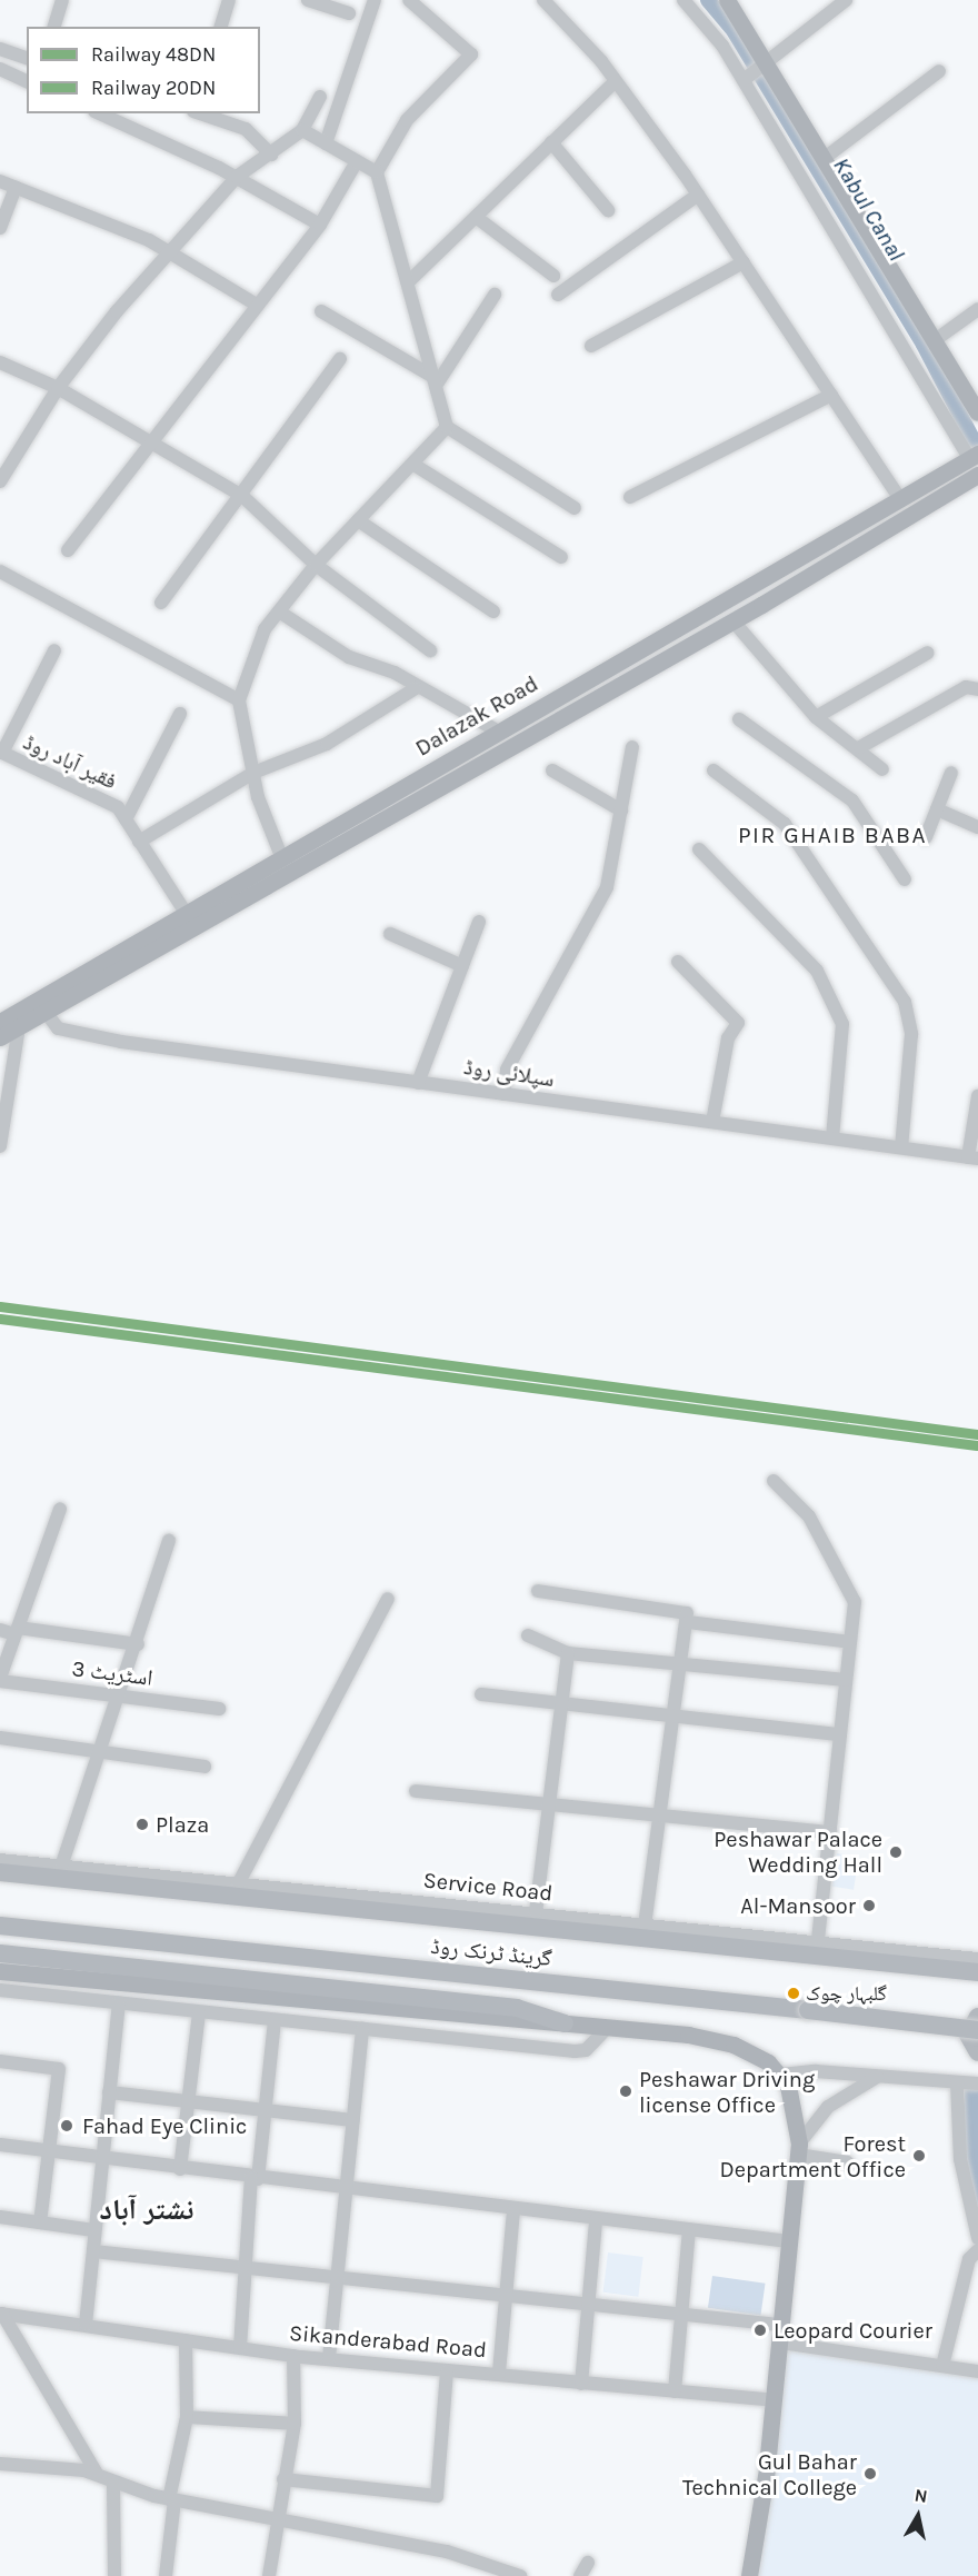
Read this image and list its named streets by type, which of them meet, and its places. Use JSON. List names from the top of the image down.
{
  "streets": {
    "highway": ["گرینڈ ٹرنک روڈ"],
    "main road": ["Dalazak Road"],
    "street": [
      "فقیر آباد روڈ",
      "سپلائی روڈ",
      "اسٹریٹ 3",
      "Service Road",
      "Sikanderabad Road"
    ]
  },
  "crossings": [
    ["Dalazak Road", "فقیر آباد روڈ"],
    ["Dalazak Road", "سپلائی روڈ"],
    ["Service Road", "گرینڈ ٹرنک روڈ"]
  ],
  "districts": ["PIR GHAIB BABA", "نشتر آباد"],
  "water": ["Kabul Canal"],
  "places": [
    "Plaza",
    "Peshawar Palace Wedding Hall",
    "Al-Mansoor",
    "گلبہار چوک",
    "Peshawar Driving license Office",
    "Fahad Eye Clinic",
    "Forest Department Office",
    "Leopard Courier",
    "Gul Bahar Technical College"
  ],
  "lines": ["rail line 48DN", "rail line 20DN"],
  "legend": ["Railway 48DN", "Railway 20DN"],
  "north": "top"
}
